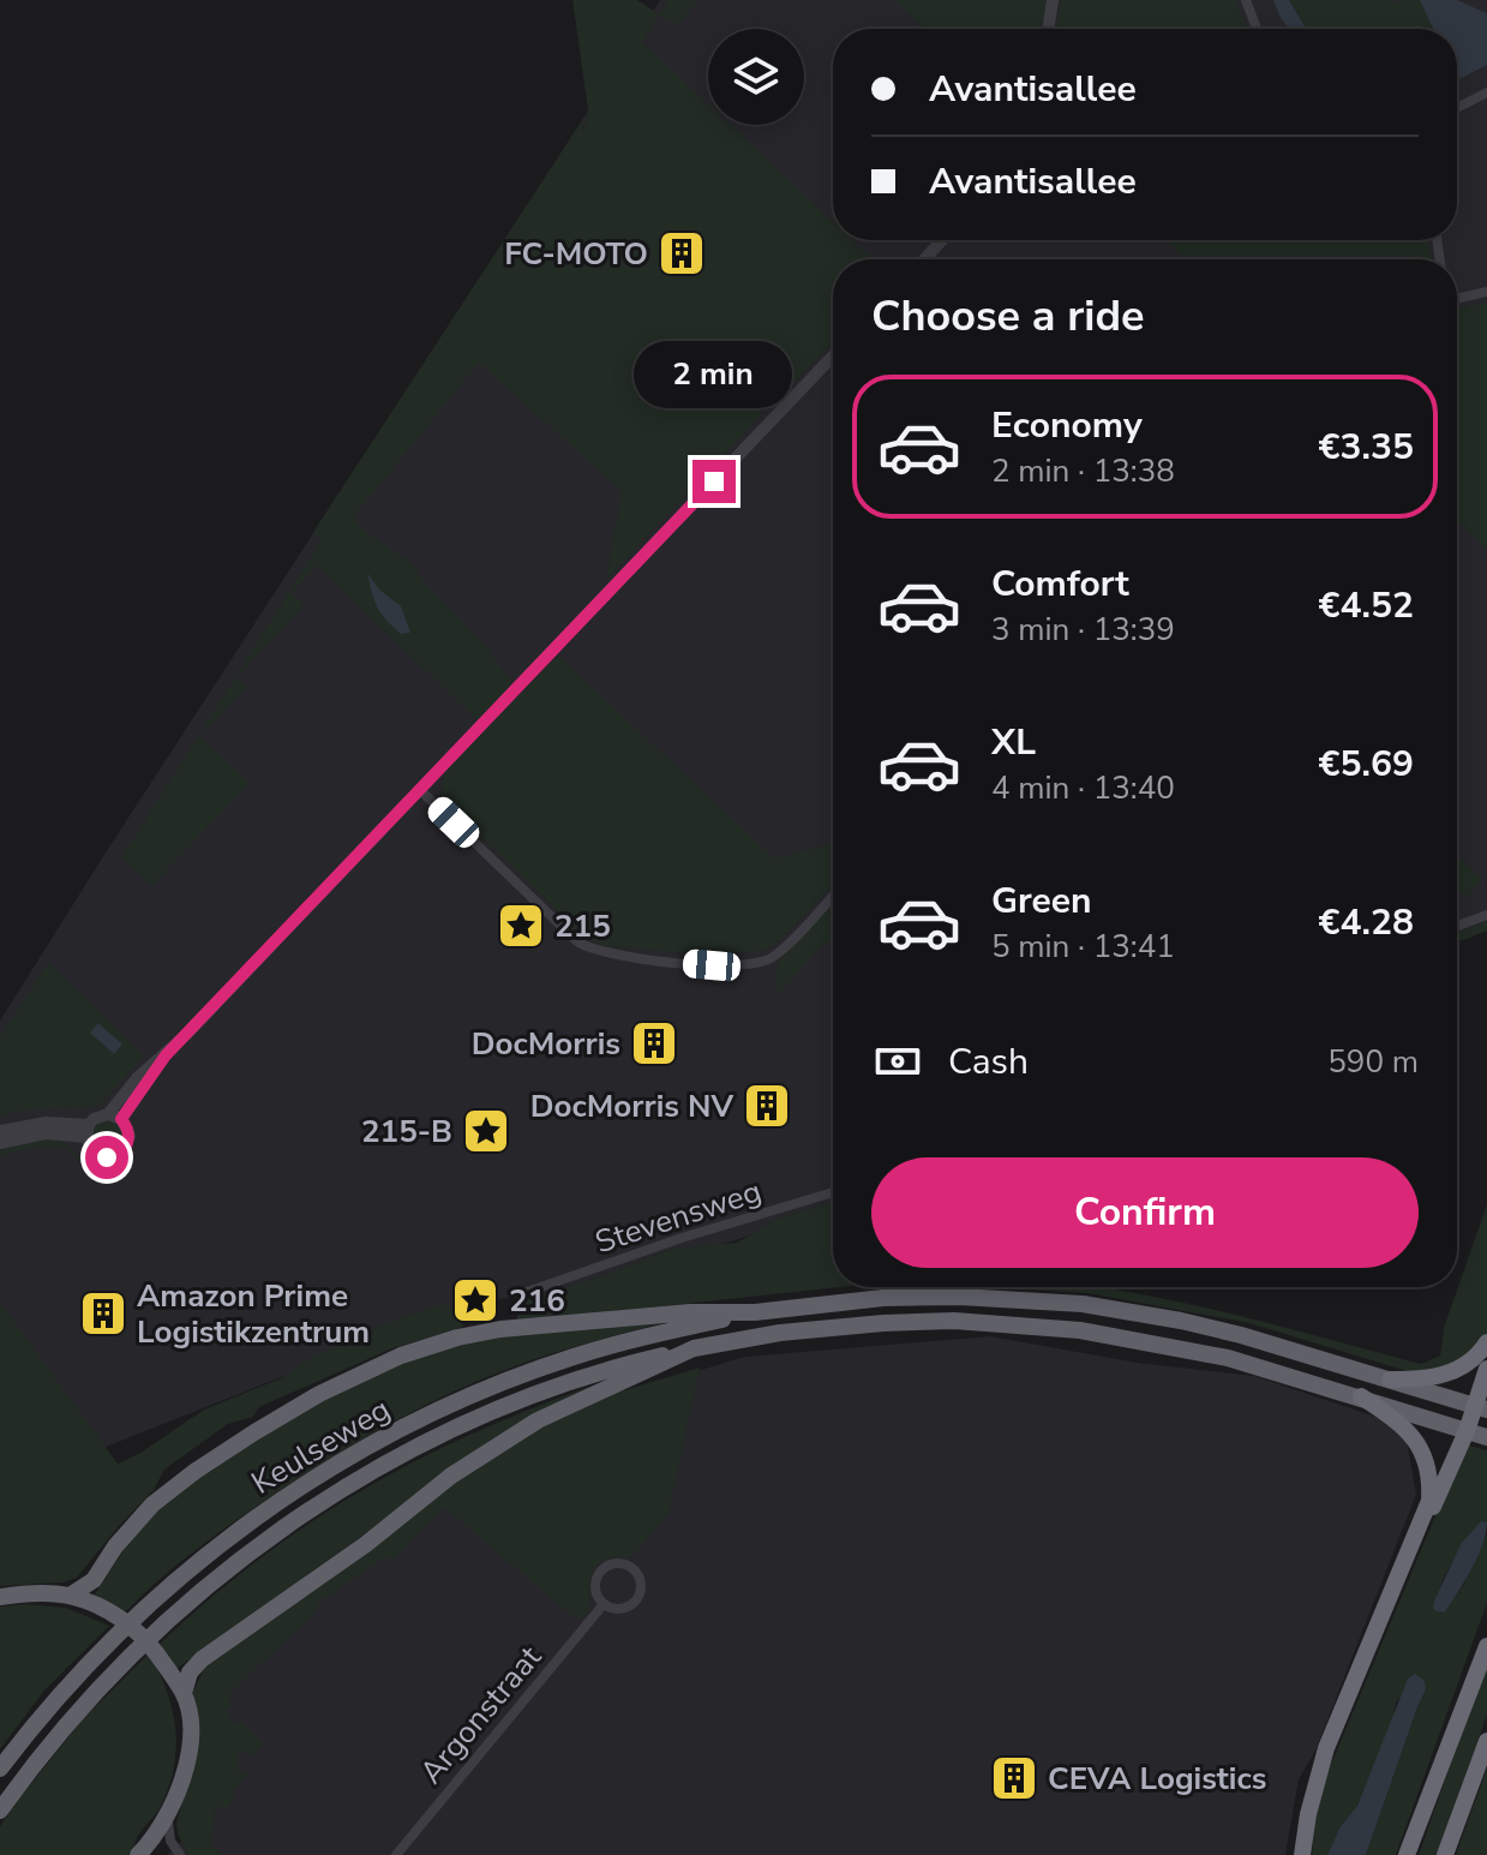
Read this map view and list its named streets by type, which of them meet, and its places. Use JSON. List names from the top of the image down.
{
  "streets": {
    "highway": ["Keulseweg"],
    "street": ["Stevensweg", "Argonstraat"]
  },
  "places": {
    "building": [
      "FC-MOTO",
      "DocMorris",
      "DocMorris NV",
      "Amazon Prime Logistikzentrum",
      "CEVA Logistics"
    ],
    "place": ["215", "215-B", "216"]
  },
  "page": {
    "banner": ["Avantisallee", "Avantisallee"],
    "heading": "Choose a ride",
    "bubble": "2 min",
    "list": [
      {
        "name": "Economy",
        "note": "2 min · 13:38",
        "value": "€3.35"
      },
      {
        "name": "Comfort",
        "note": "3 min · 13:39",
        "value": "€4.52"
      },
      {
        "name": "XL",
        "note": "4 min · 13:40",
        "value": "€5.69"
      },
      {
        "name": "Green",
        "note": "5 min · 13:41",
        "value": "€4.28"
      }
    ],
    "pay": ["Cash", "590 m"],
    "buttons": "Confirm"
  }
}
